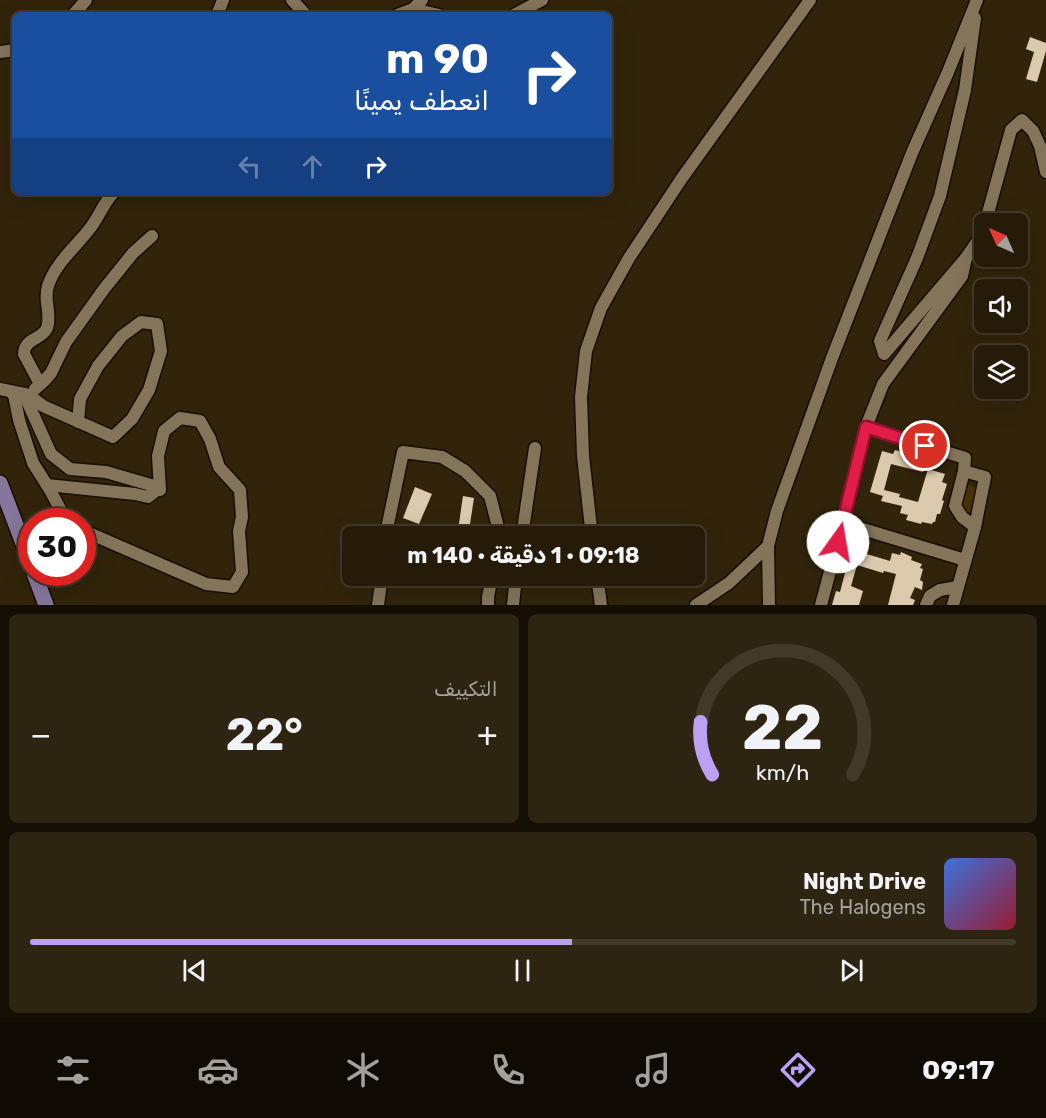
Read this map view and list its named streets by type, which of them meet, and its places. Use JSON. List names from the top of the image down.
{
  "north": "top left",
  "page": {
    "turn": ["90 m", "انعطف يمينًا"],
    "limit": "30",
    "trip": "09:18 · 1 دقيقة · 140 m",
    "tile": "التكييف",
    "heat": ["−", "22°", "+"],
    "song": ["Night Drive", "The Halogens"],
    "tabs": "09:17",
    "gauge": ["22", "km/h"]
  }
}
